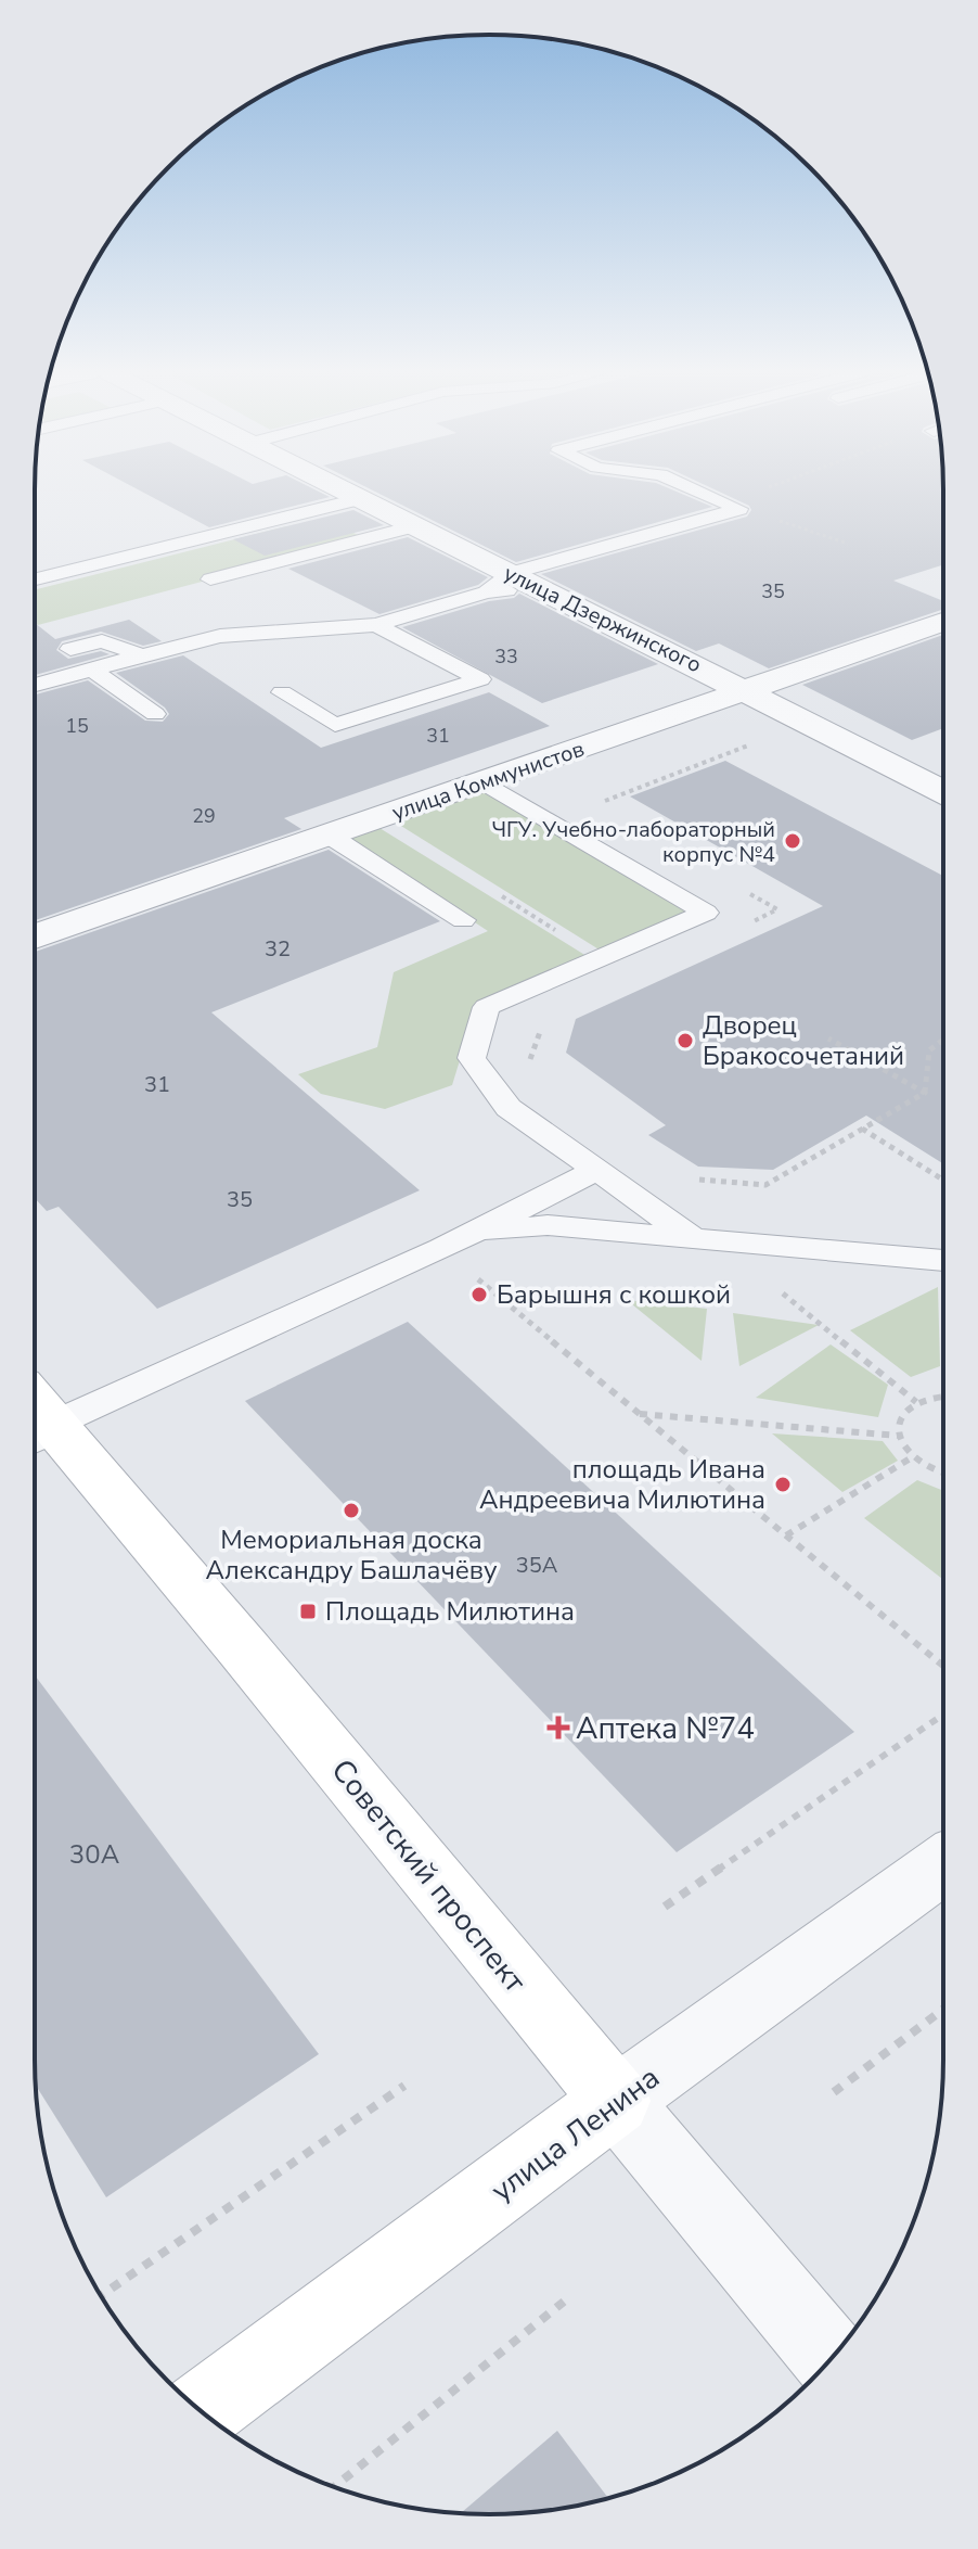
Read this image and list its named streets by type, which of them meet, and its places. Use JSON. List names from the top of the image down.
{
  "streets": {
    "main road": ["Советский проспект", "улица Ленина"],
    "street": ["улица Дзержинского", "улица Коммунистов"]
  },
  "crossings": [
    ["улица Дзержинского", "улица Коммунистов"],
    ["Советский проспект", "улица Ленина"]
  ],
  "places": {
    "other": [
      "ЧГУ. Учебно-лабораторный корпус №4",
      "Дворец Бракосочетаний",
      "Барышня с кошкой",
      "площадь Ивана Андреевича Милютина",
      "Мемориальная доска Александру Башлачёву"
    ],
    "transit": ["Площадь Милютина"],
    "health": ["Аптека №74"]
  },
  "house_numbers": [
    "35",
    "33",
    "15",
    "31",
    "29",
    "32",
    "31",
    "35",
    "35А",
    "30А"
  ]
}
